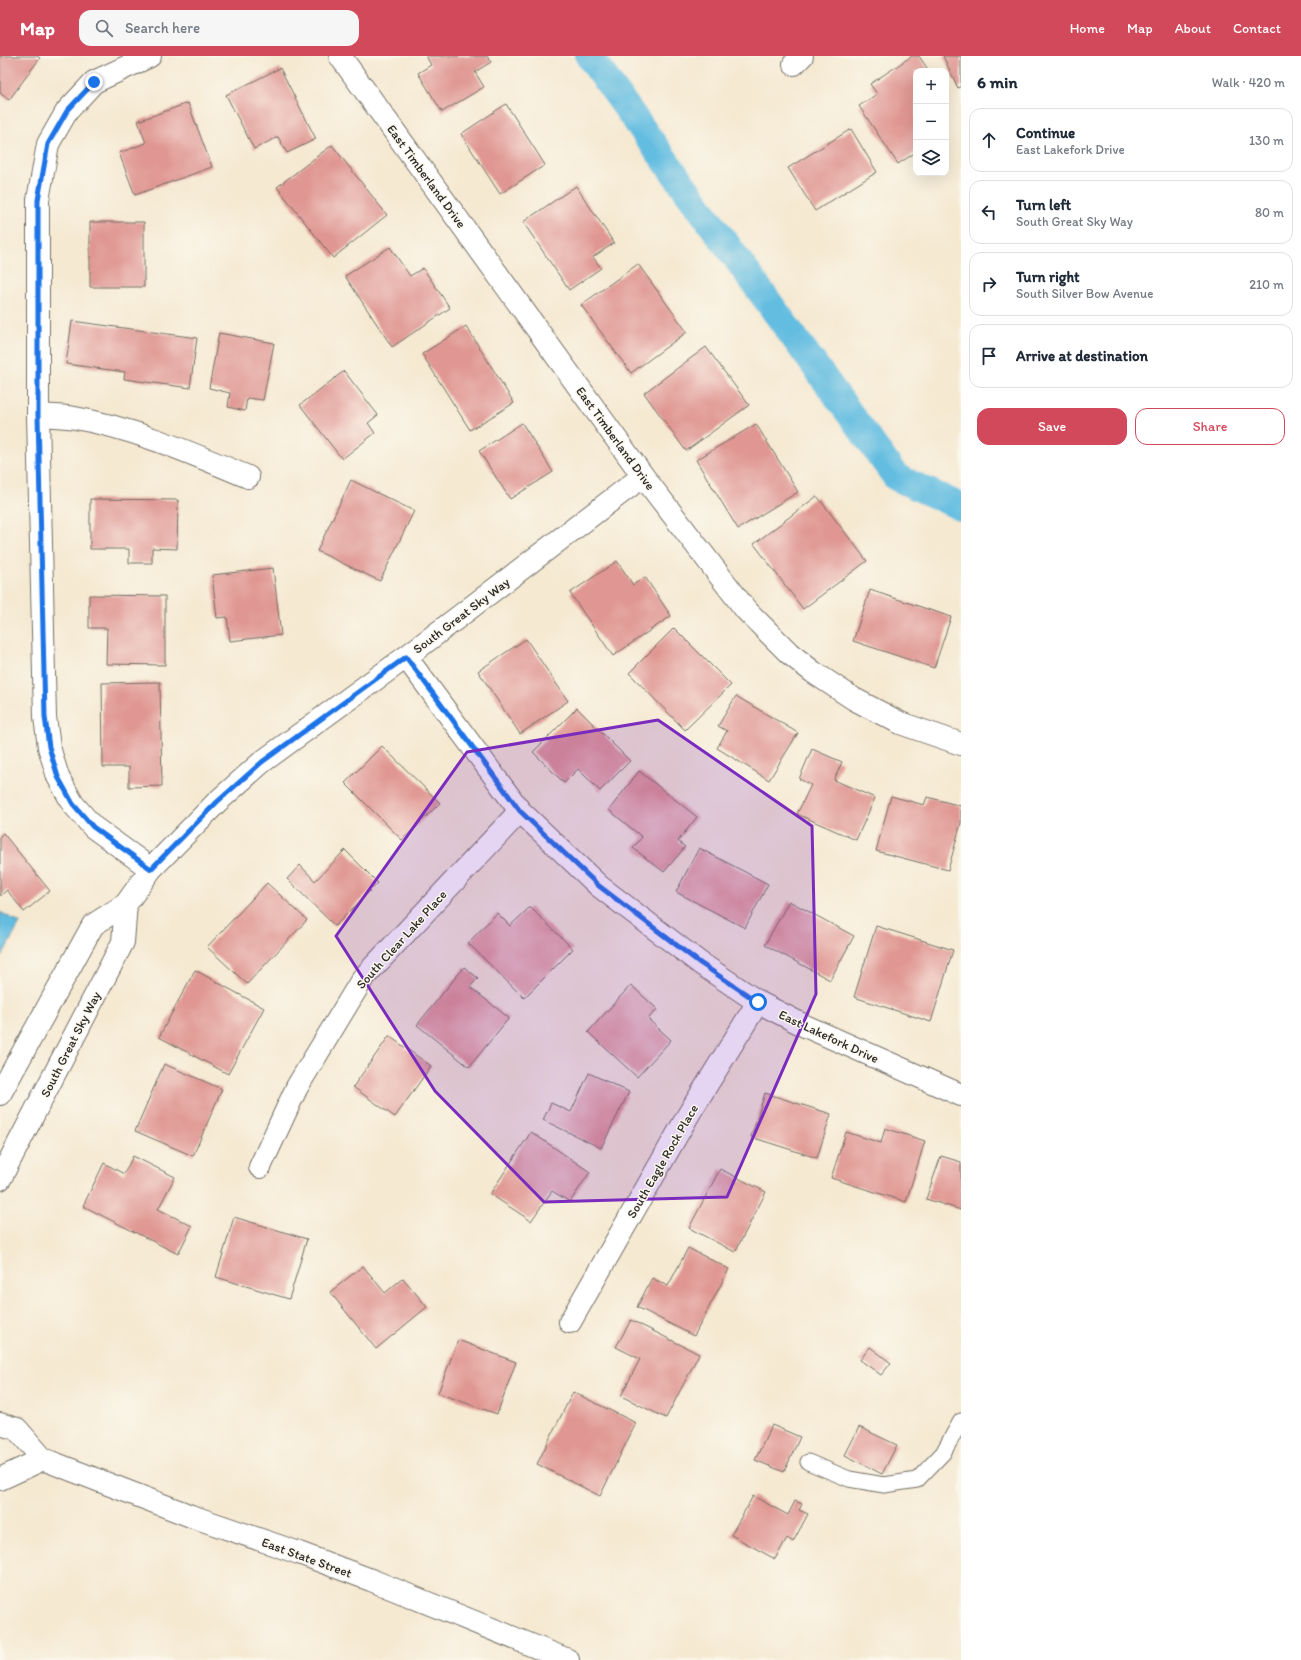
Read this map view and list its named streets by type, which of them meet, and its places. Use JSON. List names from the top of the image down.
{
  "streets": {
    "main road": [
      "East Timberland Drive",
      "South Great Sky Way",
      "South Clear Lake Place",
      "East Lakefork Drive",
      "South Eagle Rock Place",
      "East State Street"
    ]
  },
  "crossings": [
    ["East Timberland Drive", "South Great Sky Way"],
    ["South Great Sky Way", "East Lakefork Drive"],
    ["South Clear Lake Place", "East Lakefork Drive"],
    ["East Lakefork Drive", "South Eagle Rock Place"]
  ],
  "page": {
    "header": "Map",
    "search": "Search here",
    "nav": [
      "Home",
      "Map",
      "About",
      "Contact"
    ],
    "heading": ["6 min", "Walk · 420 m"],
    "map_buttons": ["+", "−"],
    "list": [
      ["Continue", "East Lakefork Drive", "130 m"],
      ["Turn left", "South Great Sky Way", "80 m"],
      ["Turn right", "South Silver Bow Avenue", "210 m"],
      "Arrive at destination"
    ],
    "buttons": ["Save", "Share"]
  }
}
